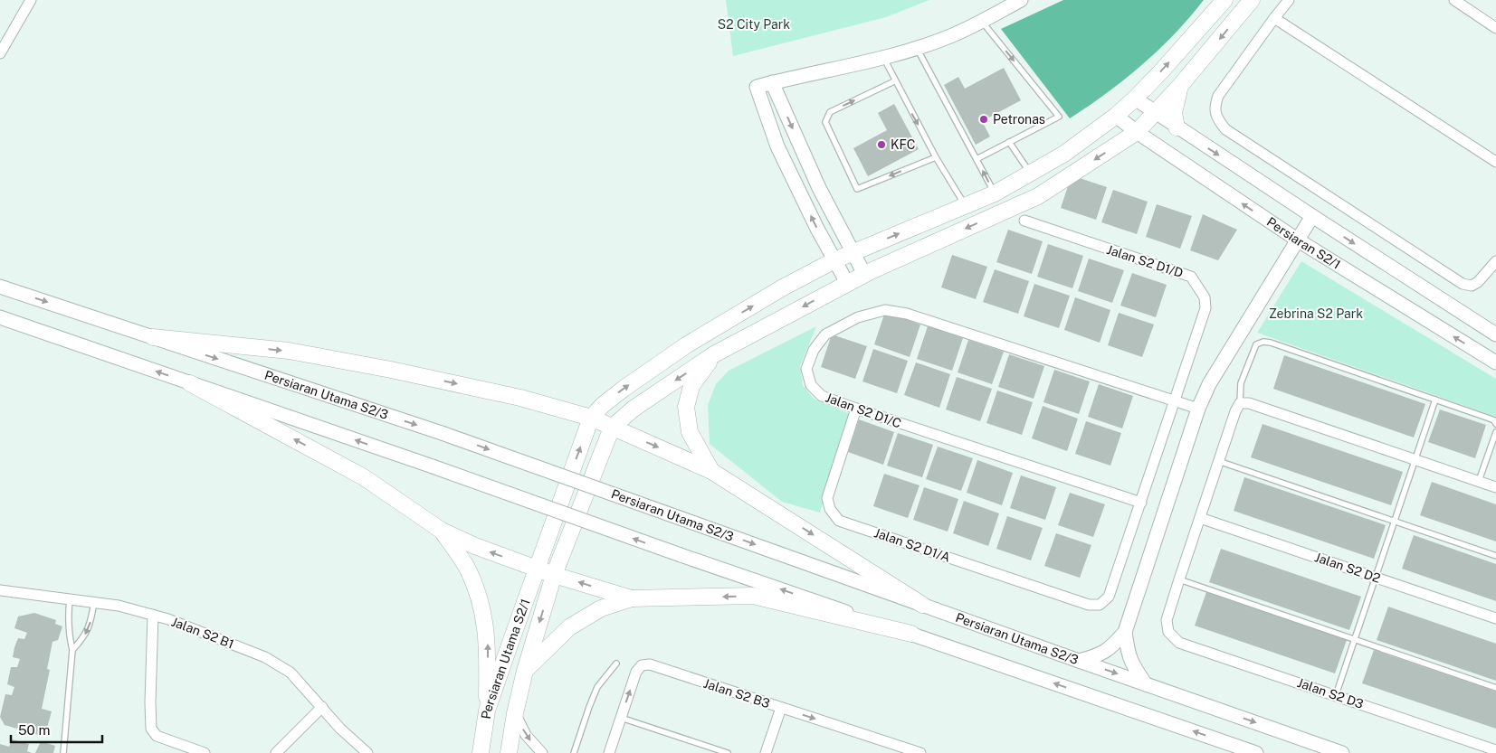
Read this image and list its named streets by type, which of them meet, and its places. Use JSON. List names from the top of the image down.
{
  "streets": {
    "main road": ["Persiaran S2/1", "Persiaran Utama S2/3", "Persiaran Utama S2/1"],
    "street": [
      "Jalan S2 D1/D",
      "Jalan S2 D1/C",
      "Jalan S2 D1/A",
      "Jalan S2 D2",
      "Jalan S2 B1",
      "Jalan S2 B3",
      "Jalan S2 D3"
    ]
  },
  "crossings": [
    ["Jalan S2 D1/D", "Jalan S2 D1/C"],
    ["Jalan S2 D1/D", "Jalan S2 D1/A"],
    ["Jalan S2 D1/C", "Jalan S2 D1/A"]
  ],
  "one_way": ["Jalan S2 B3"],
  "parks": ["S2 City Park", "Zebrina S2 Park"],
  "places": ["Petronas", "KFC"],
  "scale_bar": "50 m"
}
